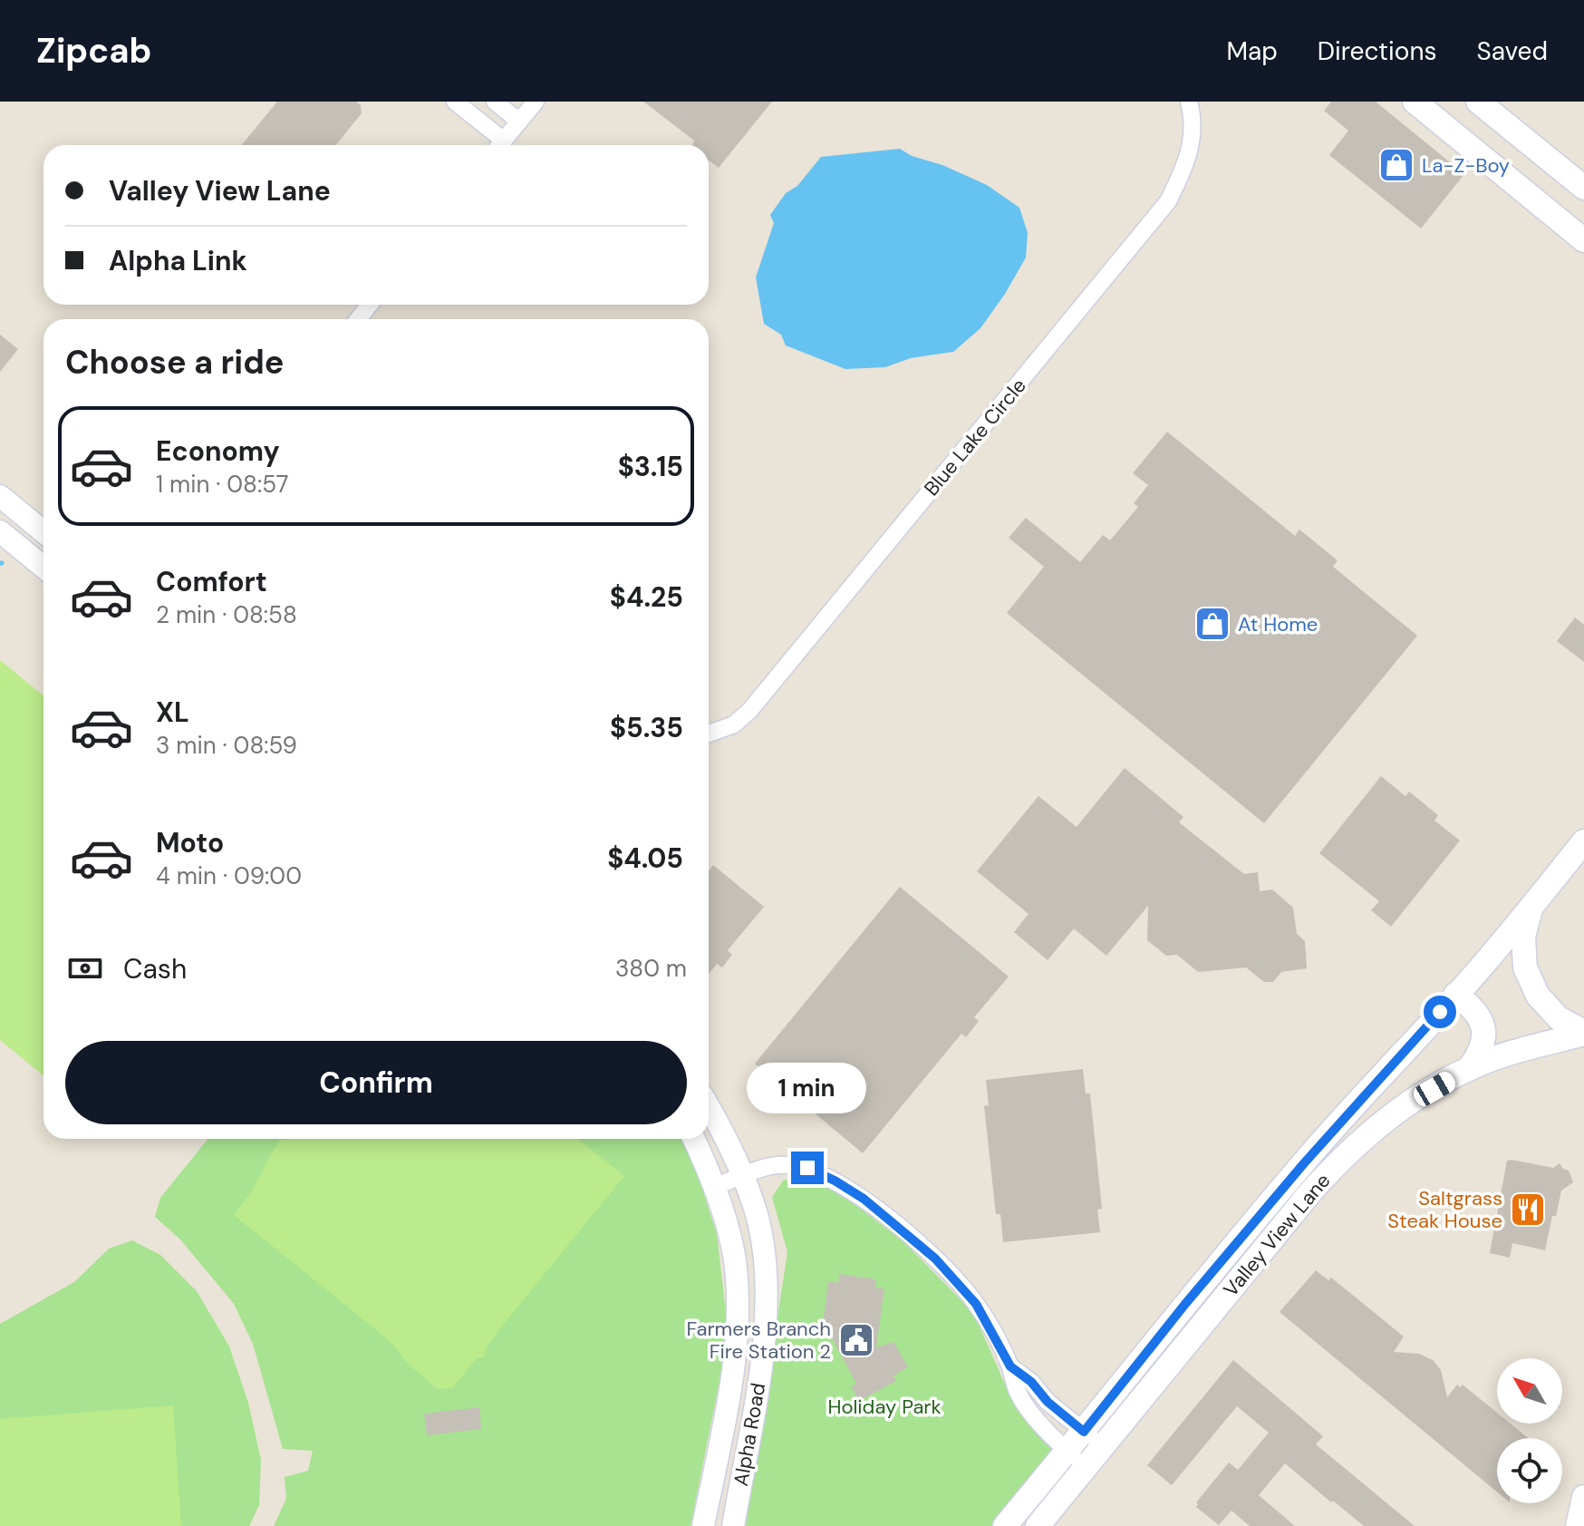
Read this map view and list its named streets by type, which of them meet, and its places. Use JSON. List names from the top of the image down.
{
  "streets": {
    "main road": ["Valley View Lane"],
    "street": ["Blue Lake Circle", "Alpha Road"]
  },
  "parks": ["Holiday Park"],
  "places": {
    "shop": ["La-Z-Boy", "At Home"],
    "restaurant": ["Saltgrass Steak House"],
    "public building": ["Farmers Branch Fire Station 2"]
  },
  "north": "top left",
  "page": {
    "header": "Zipcab",
    "nav": ["Map", "Directions", "Saved"],
    "banner": ["Valley View Lane", "Alpha Link"],
    "heading": "Choose a ride",
    "list": [
      {
        "name": "Economy",
        "note": "1 min · 08:57",
        "value": "$3.15"
      },
      {
        "name": "Comfort",
        "note": "2 min · 08:58",
        "value": "$4.25"
      },
      {
        "name": "XL",
        "note": "3 min · 08:59",
        "value": "$5.35"
      },
      {
        "name": "Moto",
        "note": "4 min · 09:00",
        "value": "$4.05"
      }
    ],
    "pay": ["Cash", "380 m"],
    "buttons": "Confirm",
    "bubble": "1 min"
  }
}
